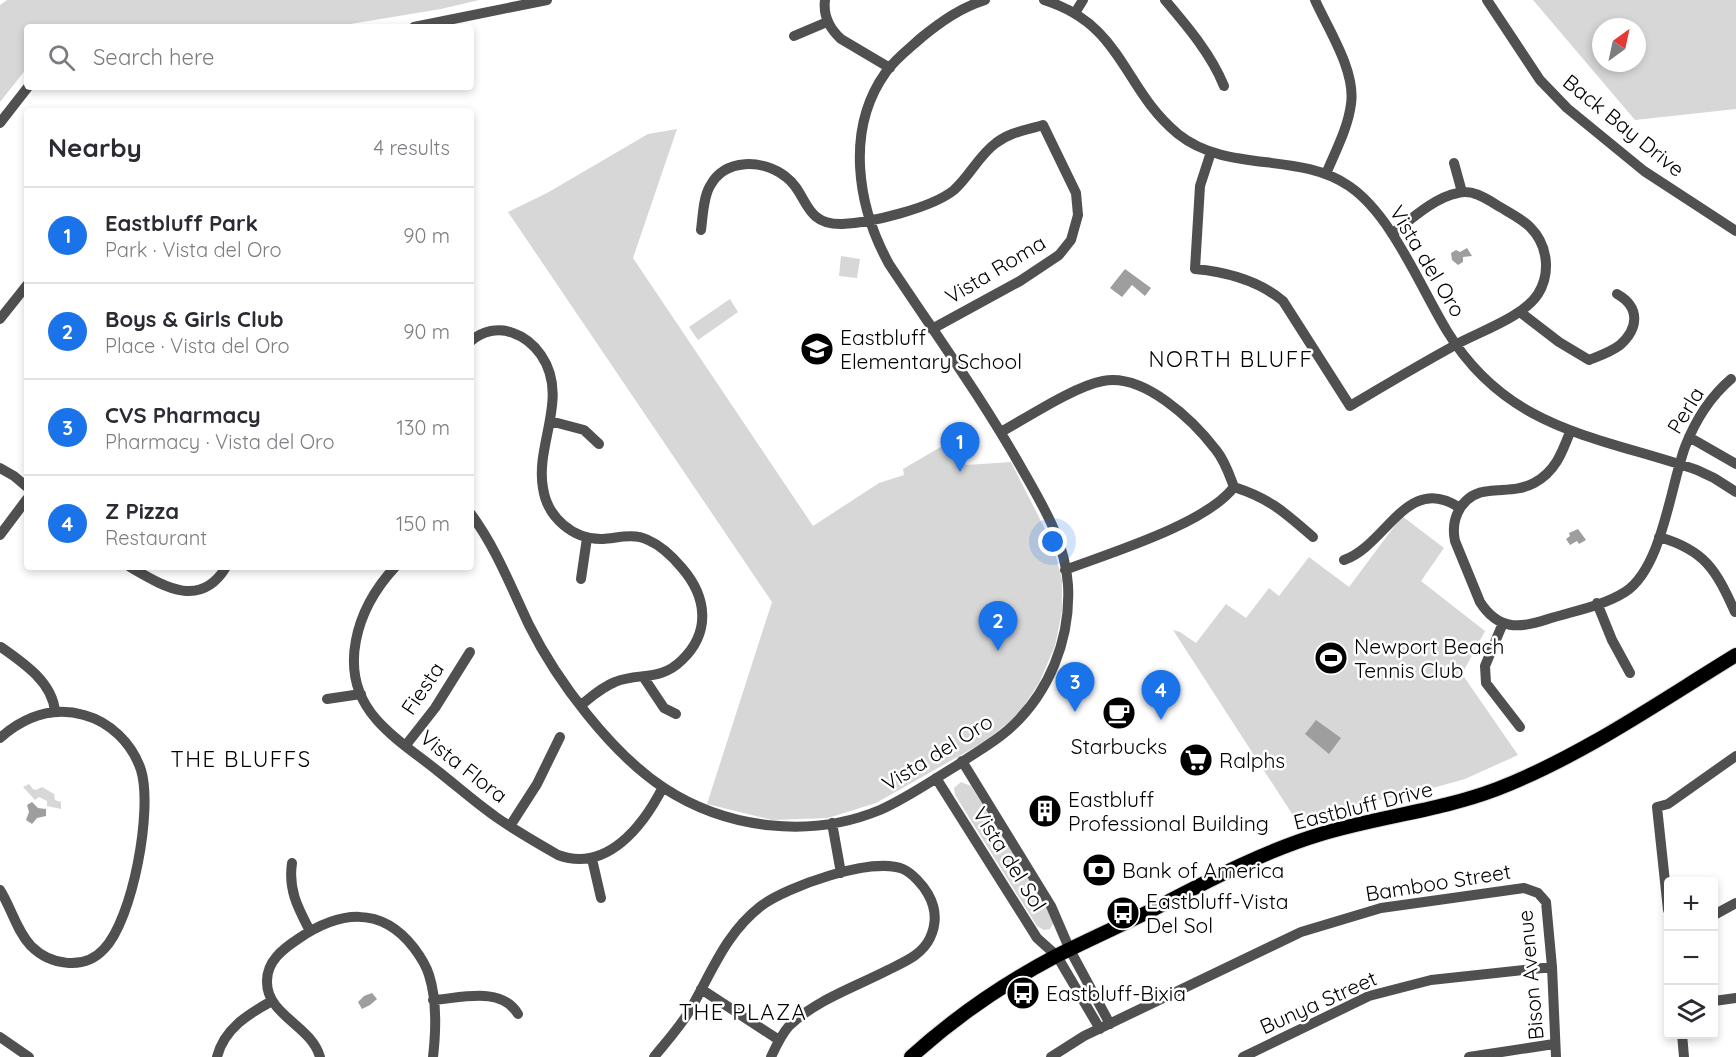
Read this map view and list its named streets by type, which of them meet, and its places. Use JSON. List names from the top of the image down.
{
  "streets": {
    "main road": ["Eastbluff Drive"],
    "street": [
      "Back Bay Drive",
      "Vista del Oro",
      "Vista Roma",
      "Perla",
      "Fiesta",
      "Vista Flora",
      "Vista del Sol",
      "Bamboo Street",
      "Bison Avenue",
      "Bunya Street"
    ]
  },
  "crossings": [
    ["Vista del Oro", "Vista Roma"],
    ["Vista del Oro", "Perla"],
    ["Vista del Oro", "Vista del Sol"],
    ["Fiesta", "Vista Flora"],
    ["Eastbluff Drive", "Vista del Sol"],
    ["Bamboo Street", "Bison Avenue"],
    ["Bison Avenue", "Bunya Street"]
  ],
  "districts": ["NORTH BLUFF", "THE BLUFFS", "THE PLAZA"],
  "places": {
    "school or university": ["Eastbluff Elementary School"],
    "sports": ["Newport Beach Tennis Club"],
    "cafe": ["Starbucks"],
    "supermarket": ["Ralphs"],
    "building": ["Eastbluff Professional Building"],
    "bank": ["Bank of America"],
    "bus stop": ["Eastbluff-Vista Del Sol", "Eastbluff-Bixia"]
  },
  "north": "top right",
  "page": {
    "search": "Search here",
    "heading": ["Nearby", "4 results"],
    "list": [
      {
        "mark": "1",
        "name": "Eastbluff Park",
        "note": "Park · Vista del Oro",
        "value": "90 m"
      },
      {
        "mark": "2",
        "name": "Boys & Girls Club",
        "note": "Place · Vista del Oro",
        "value": "90 m"
      },
      {
        "mark": "3",
        "name": "CVS Pharmacy",
        "note": "Pharmacy · Vista del Oro",
        "value": "130 m"
      },
      {
        "mark": "4",
        "name": "Z Pizza",
        "note": "Restaurant",
        "value": "150 m"
      }
    ],
    "pins": [
      "1",
      "2",
      "3",
      "4"
    ],
    "map_buttons": ["+", "−"]
  }
}
